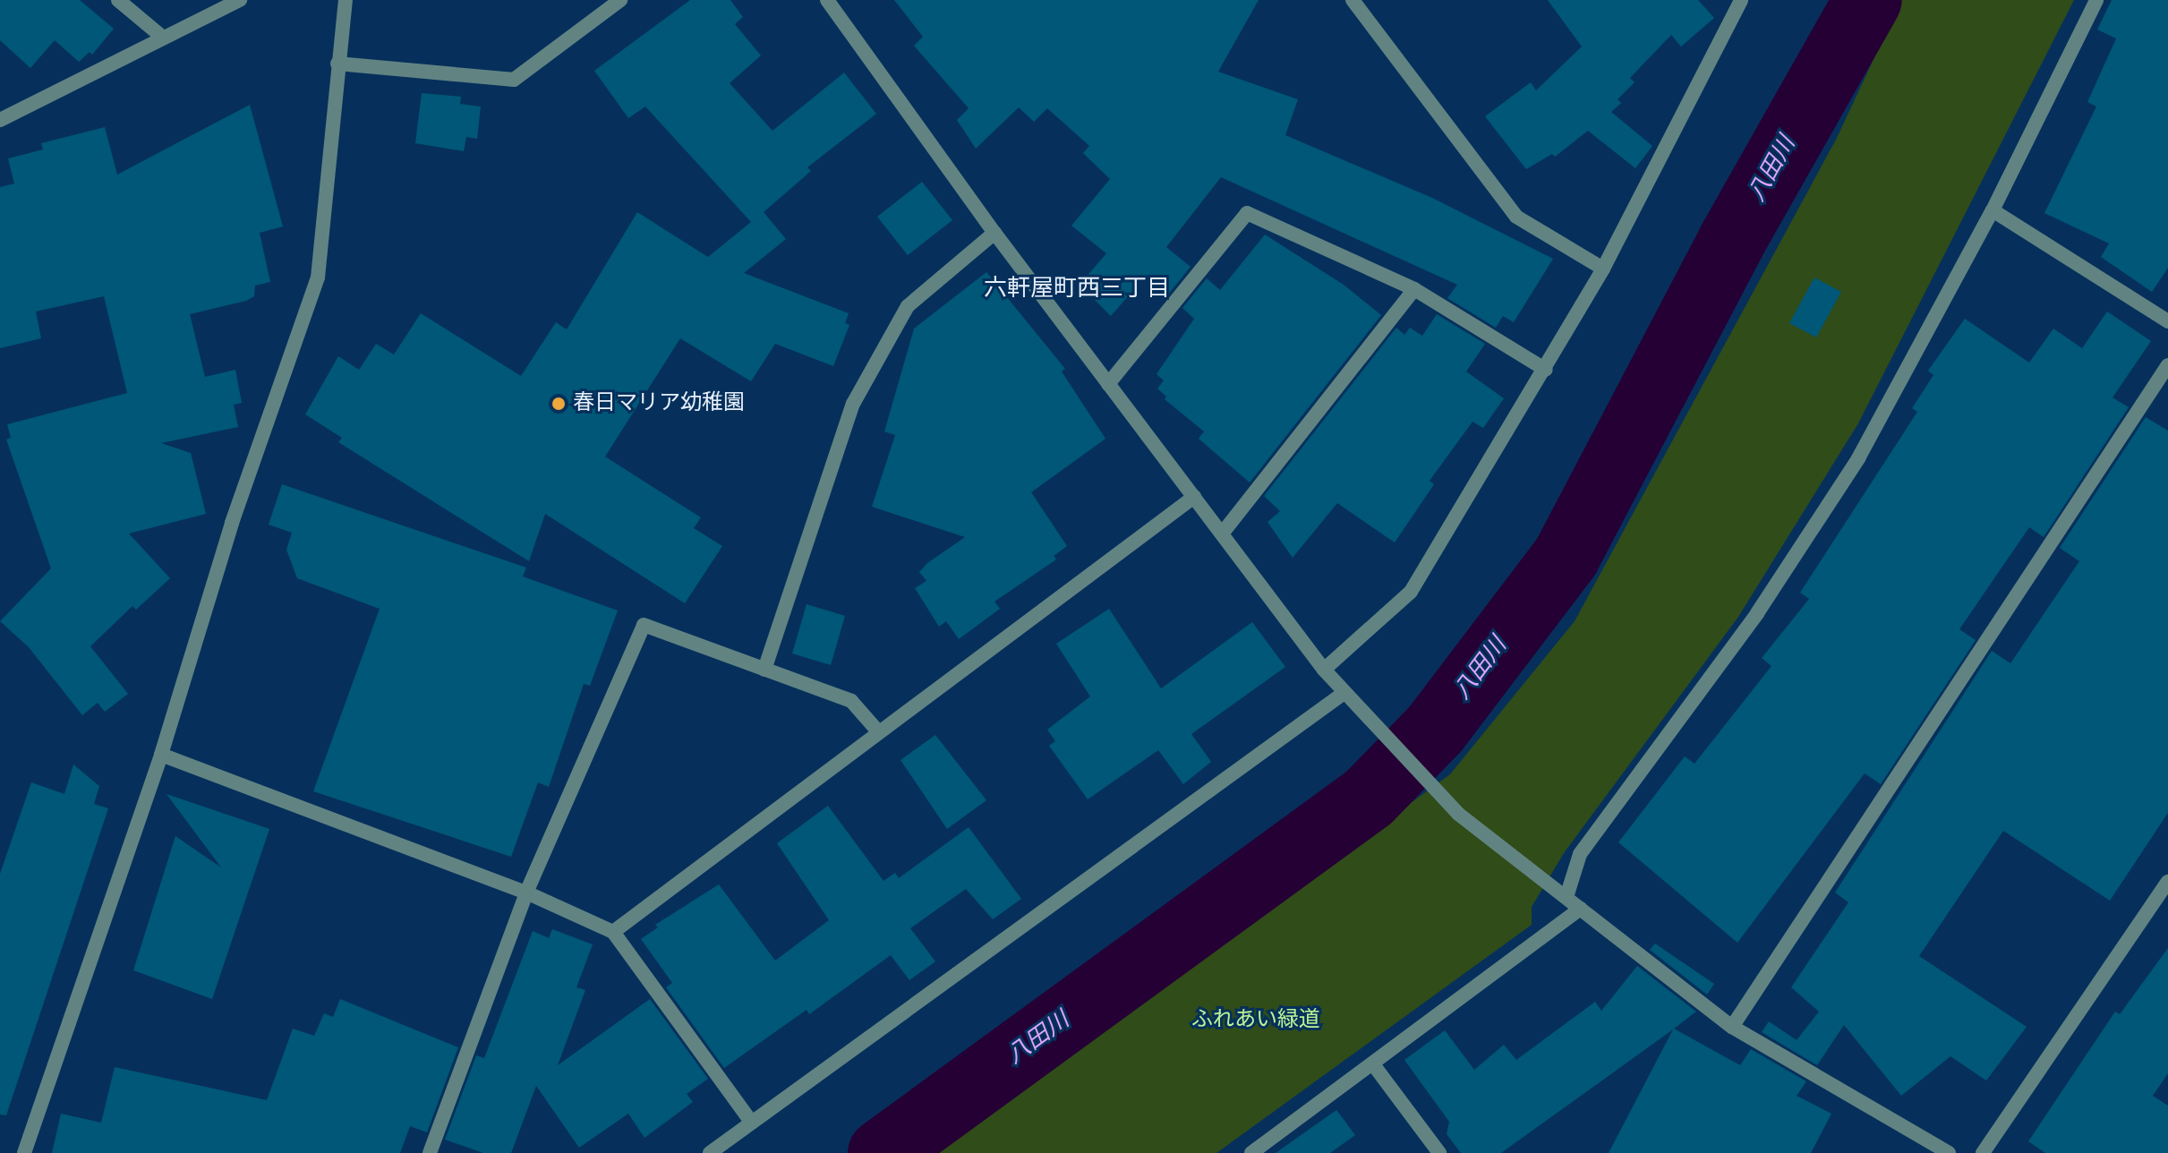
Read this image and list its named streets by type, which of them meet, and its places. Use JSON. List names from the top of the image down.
{
  "districts": ["六軒屋町西三丁目"],
  "water": ["八田川"],
  "parks": ["ふれあい緑道"],
  "places": ["春日マリア幼稚園"]
}
